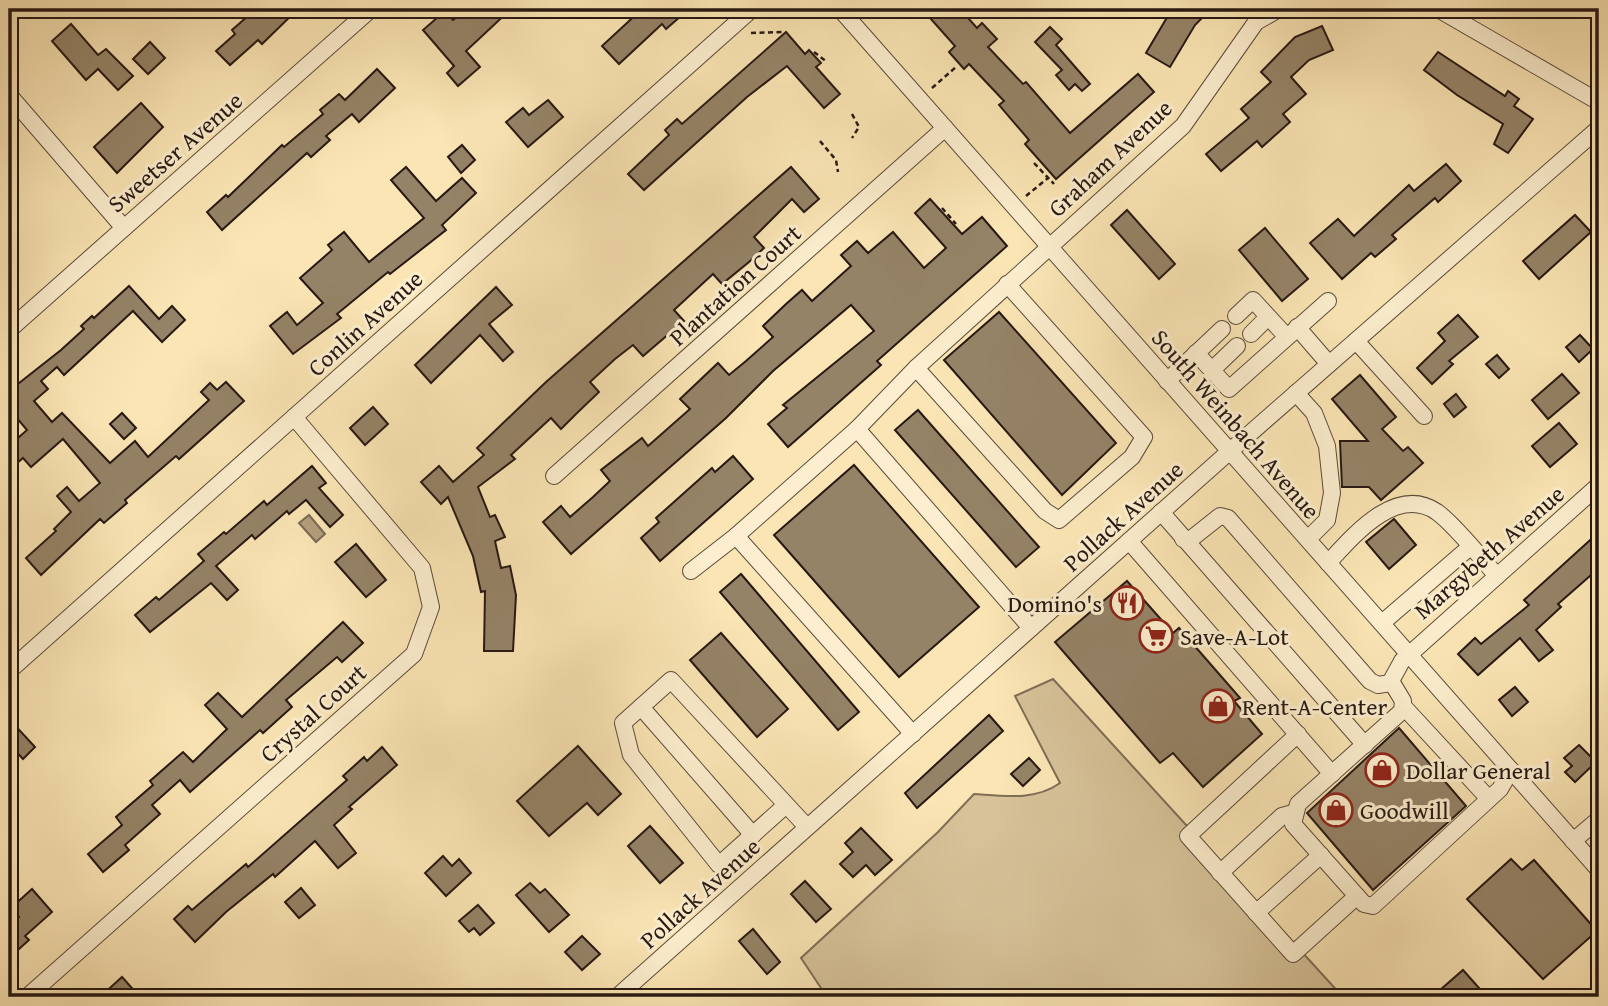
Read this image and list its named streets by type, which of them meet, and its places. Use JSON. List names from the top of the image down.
{
  "streets": {
    "street": [
      "Sweetser Avenue",
      "Graham Avenue",
      "Plantation Court",
      "Conlin Avenue",
      "South Weinbach Avenue",
      "Pollack Avenue",
      "Margybeth Avenue",
      "Crystal Court"
    ]
  },
  "crossings": [
    ["Graham Avenue", "South Weinbach Avenue"],
    ["Plantation Court", "South Weinbach Avenue"],
    ["Conlin Avenue", "Crystal Court"],
    ["South Weinbach Avenue", "Pollack Avenue"],
    ["South Weinbach Avenue", "Margybeth Avenue"]
  ],
  "places": {
    "restaurant": ["Domino's"],
    "supermarket": ["Save-A-Lot"],
    "shop": ["Rent-A-Center", "Dollar General", "Goodwill"]
  }
}
